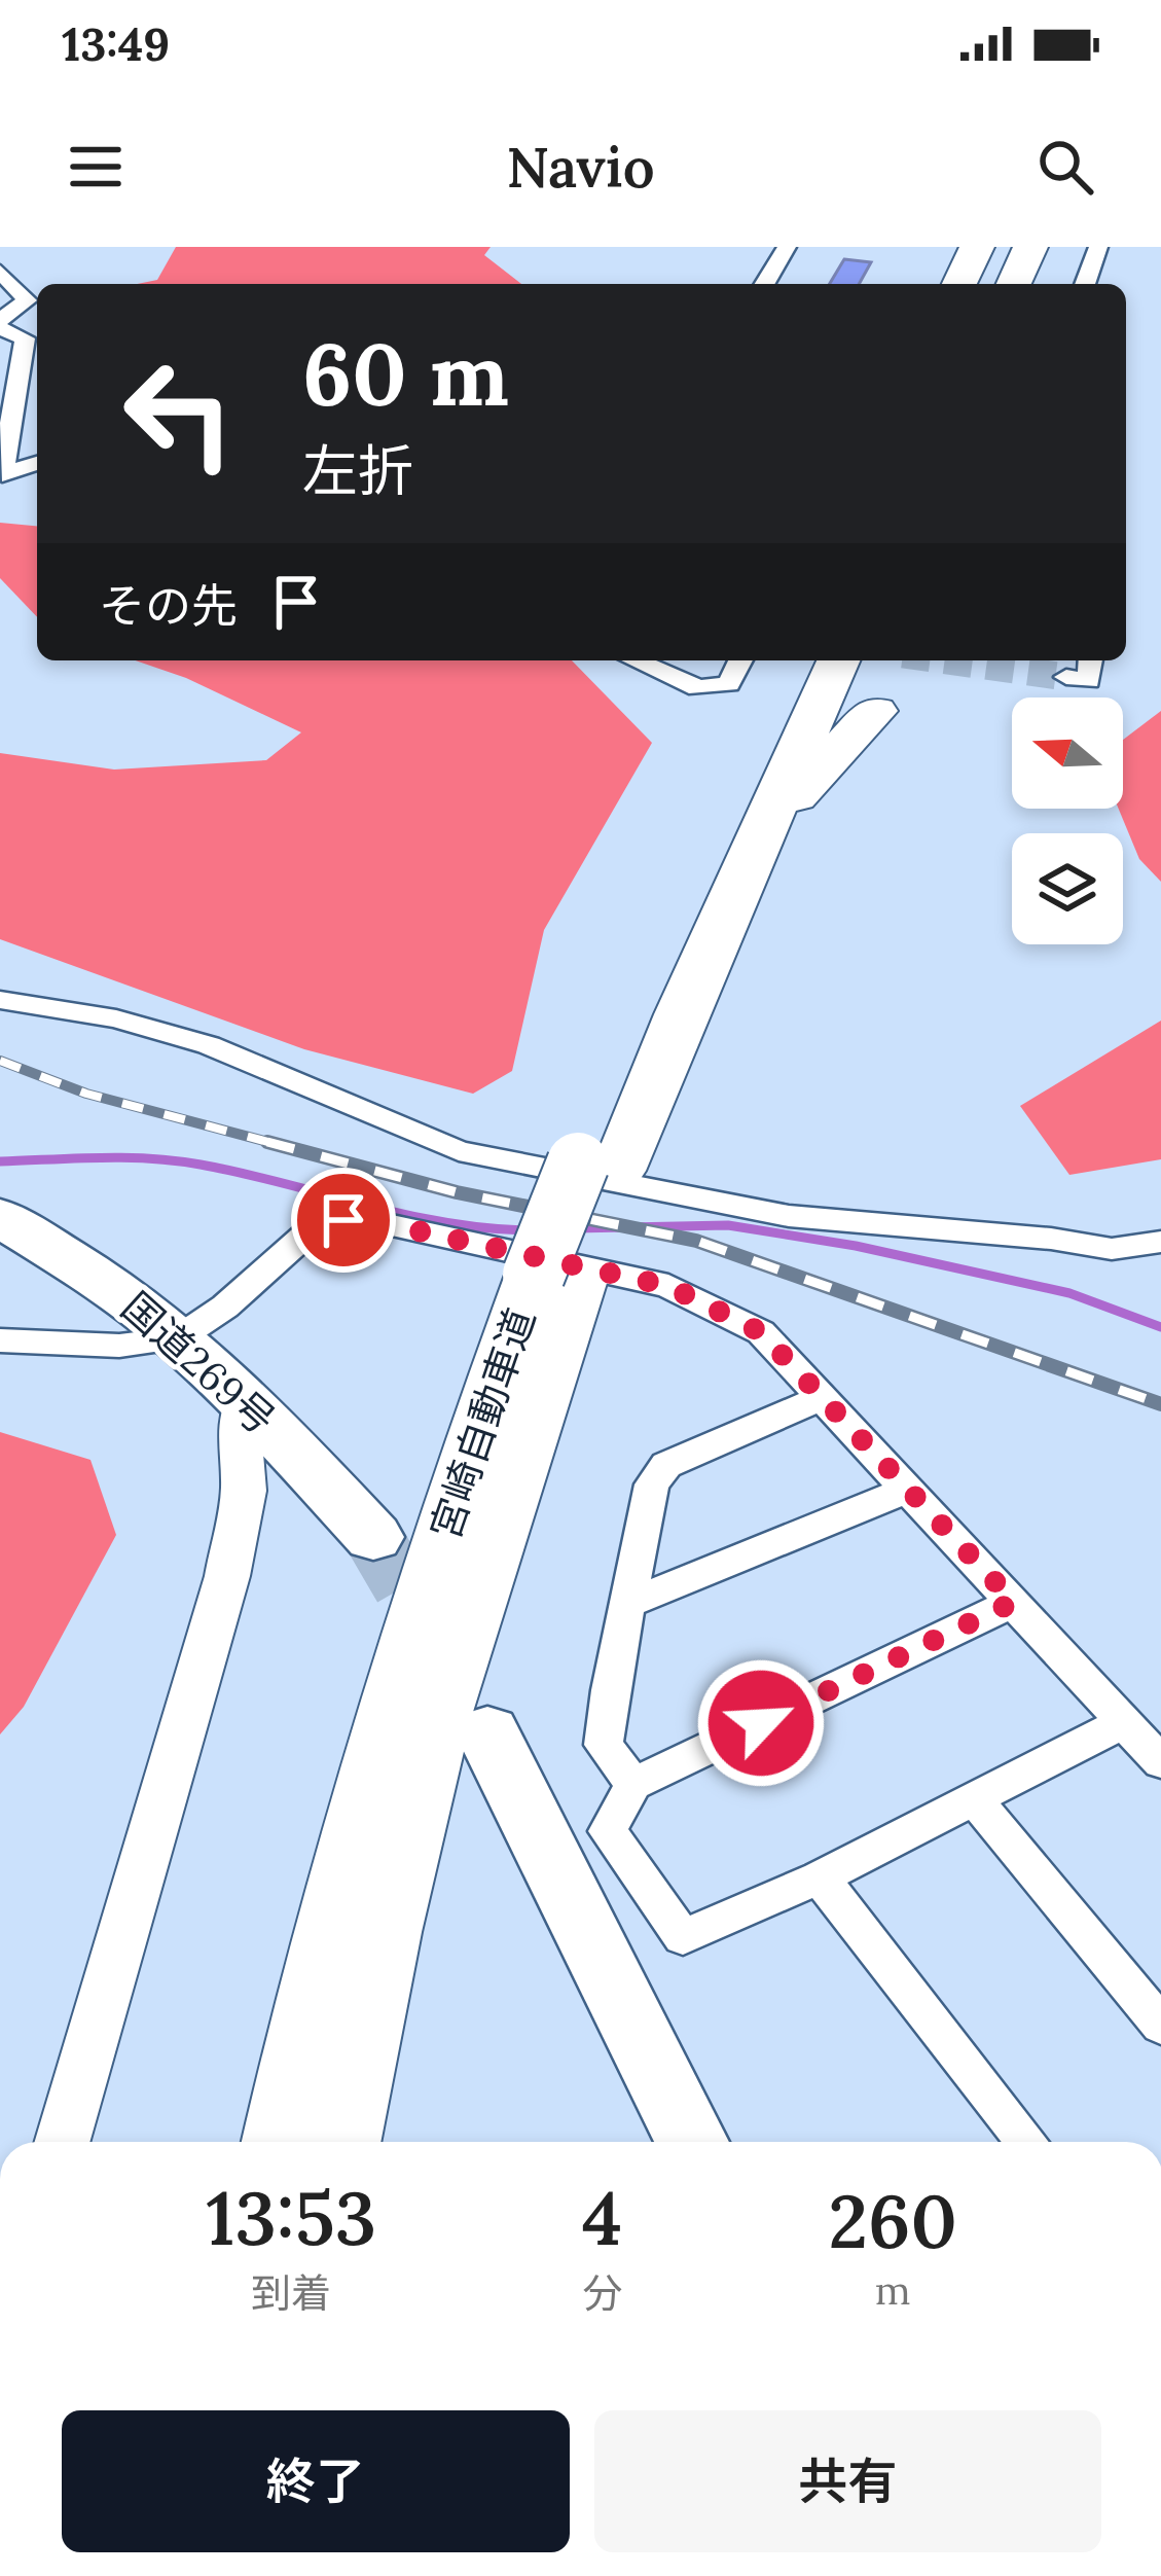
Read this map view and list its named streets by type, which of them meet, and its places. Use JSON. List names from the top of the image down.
{
  "streets": {
    "highway": ["国道269号", "宮崎自動車道"]
  },
  "north": "left",
  "page": {
    "status": "13:49",
    "header": "Navio",
    "turn": ["60 m", "左折"],
    "then": "その先",
    "eta": [
      "13:53",
      "到着",
      "4",
      "分",
      "260",
      "m"
    ],
    "buttons": ["終了", "共有"]
  }
}
